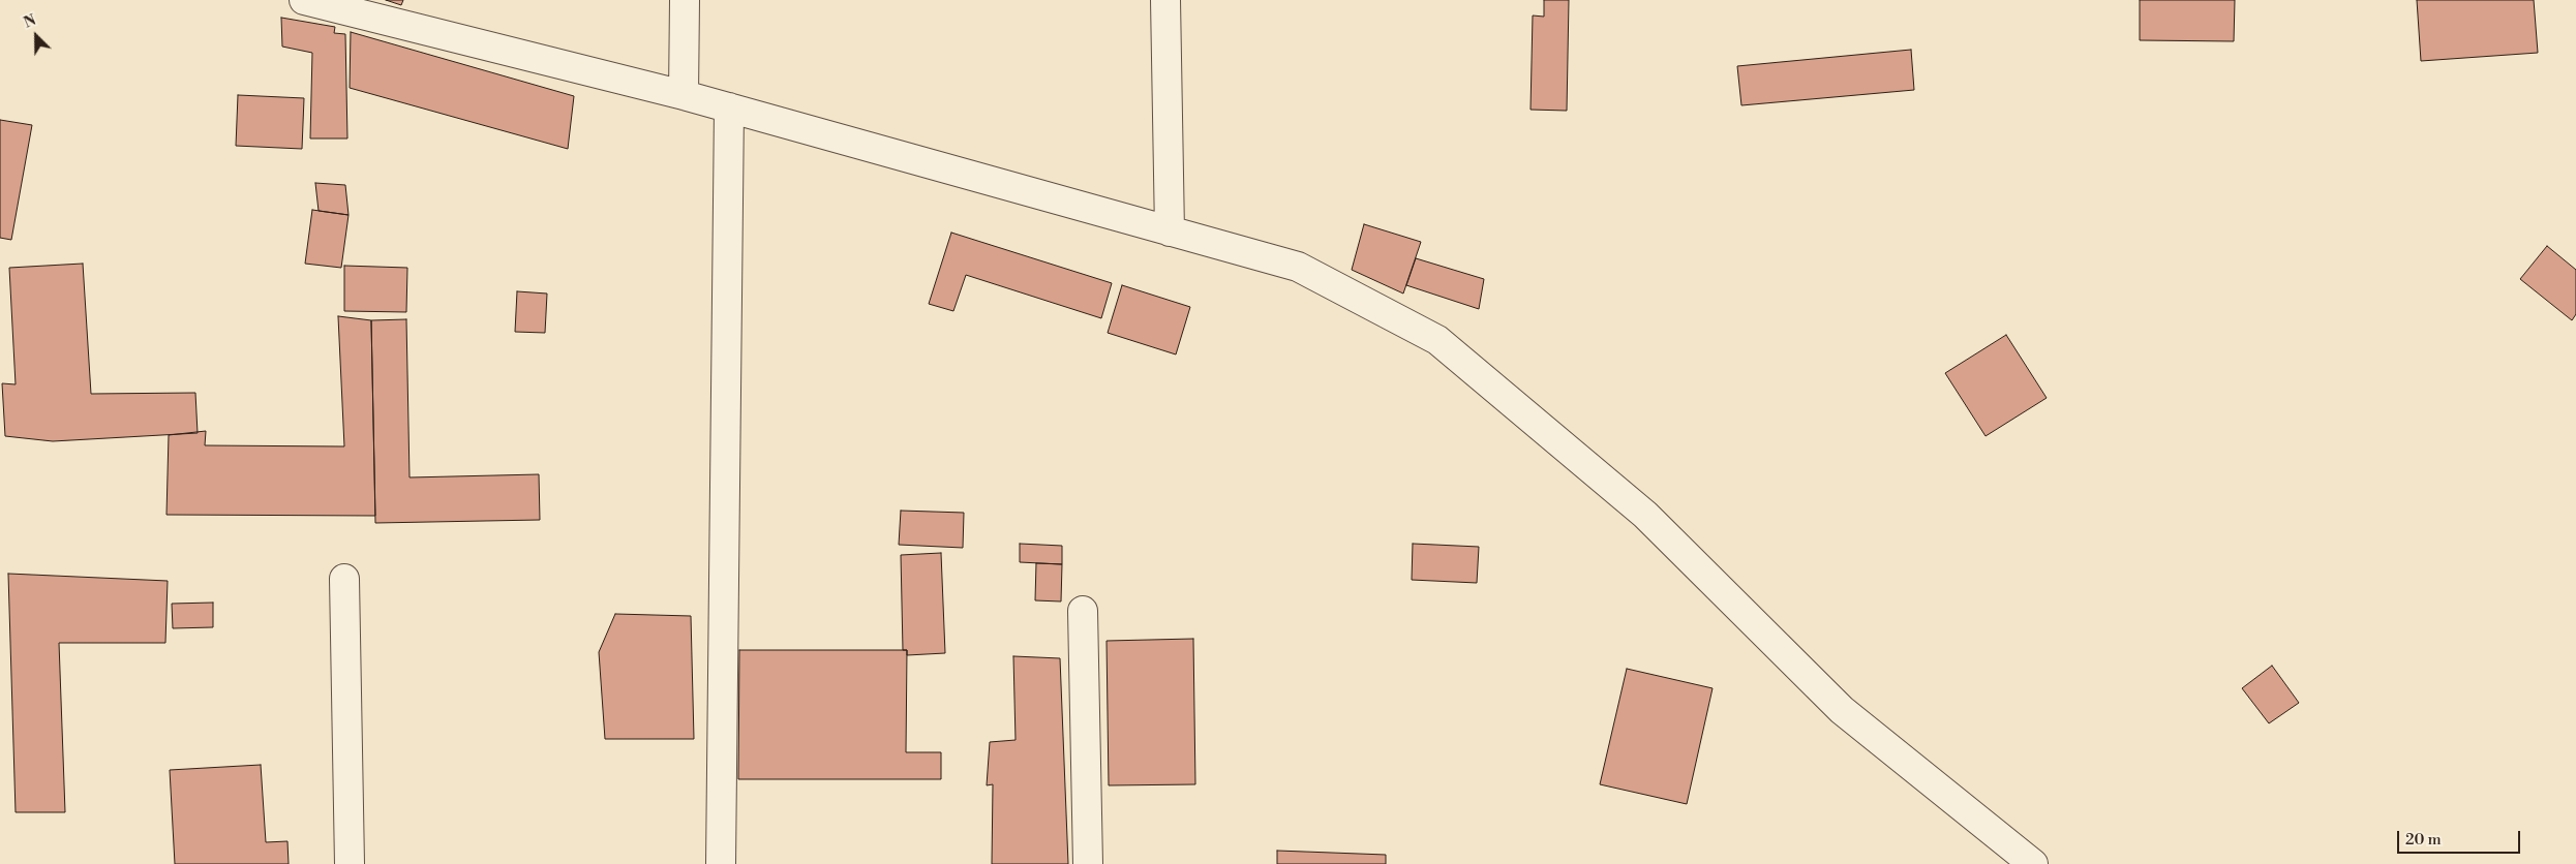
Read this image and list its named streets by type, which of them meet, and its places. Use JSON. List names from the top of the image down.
{
  "scale_bar": "20 m",
  "north": "top left"
}
